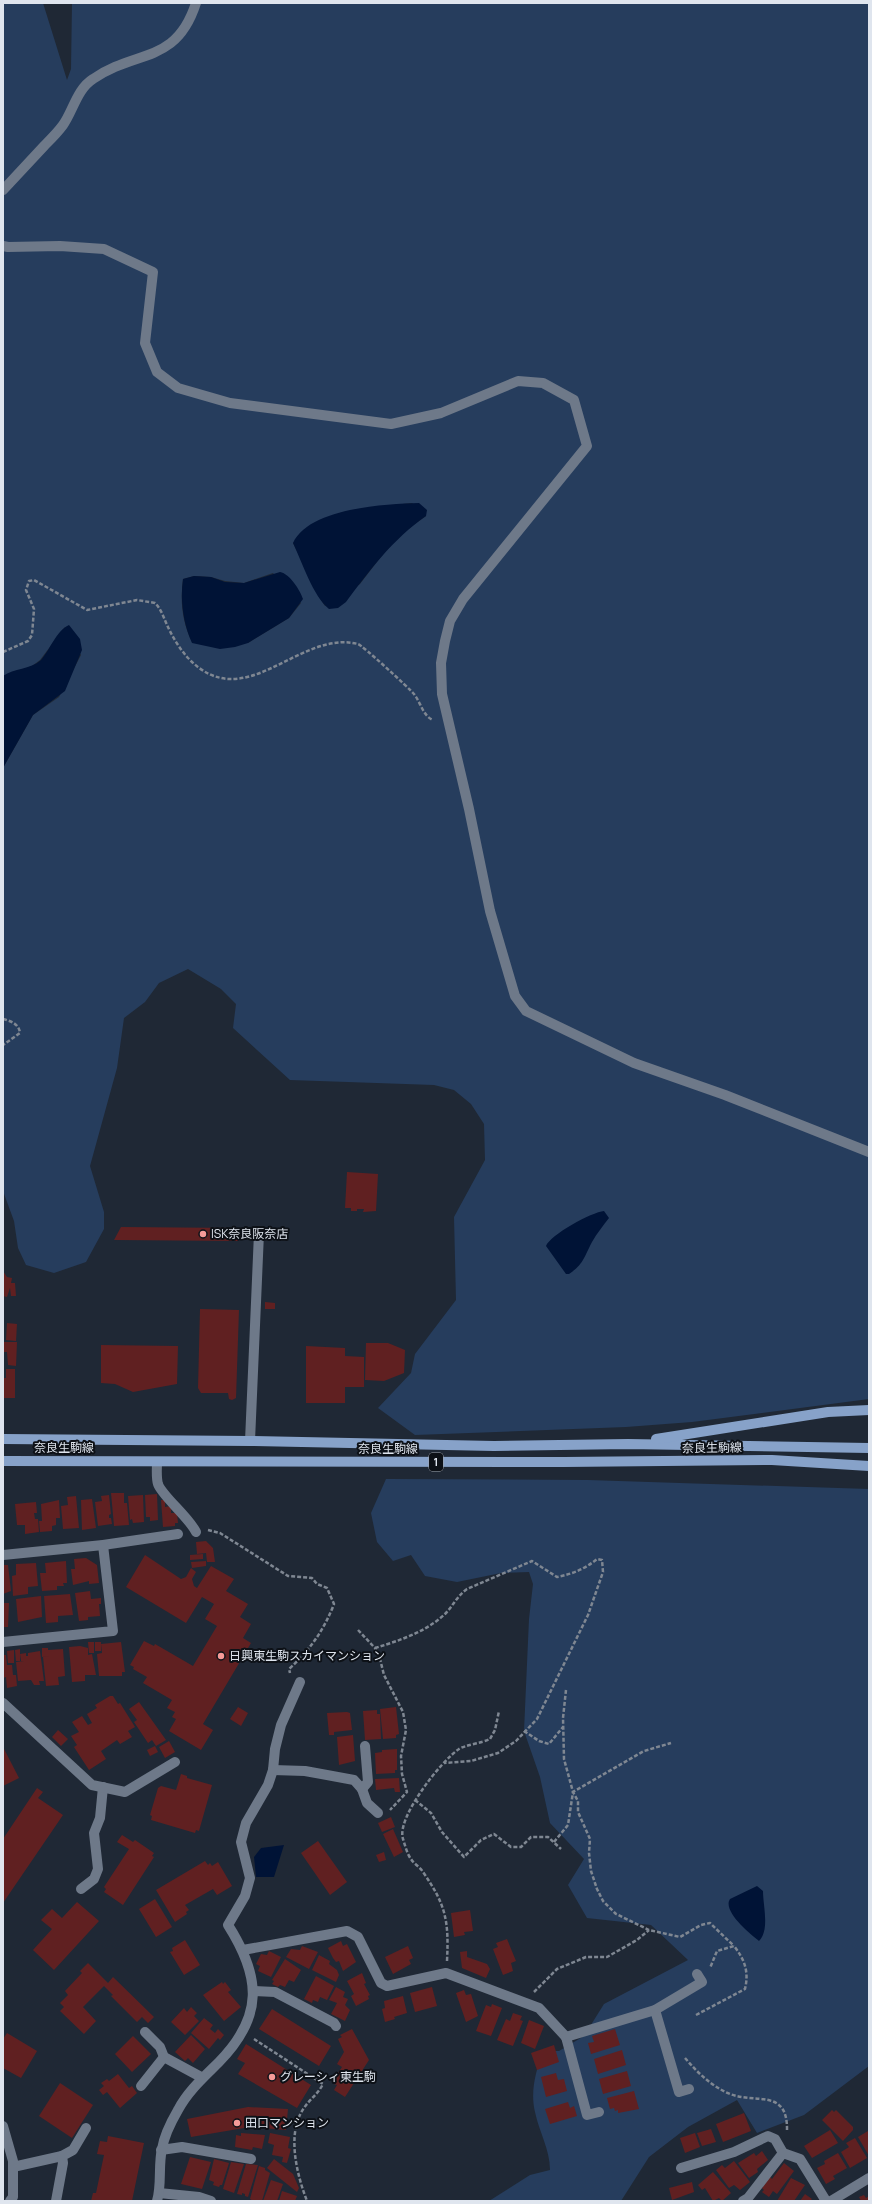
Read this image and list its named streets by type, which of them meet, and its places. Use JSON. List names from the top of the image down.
{
  "streets": {
    "main road": ["奈良生駒線", "1"]
  },
  "places": [
    "ISK奈良阪奈店",
    "日興東生駒スカイマンション",
    "グレーシィ東生駒",
    "田口マンション"
  ]
}
